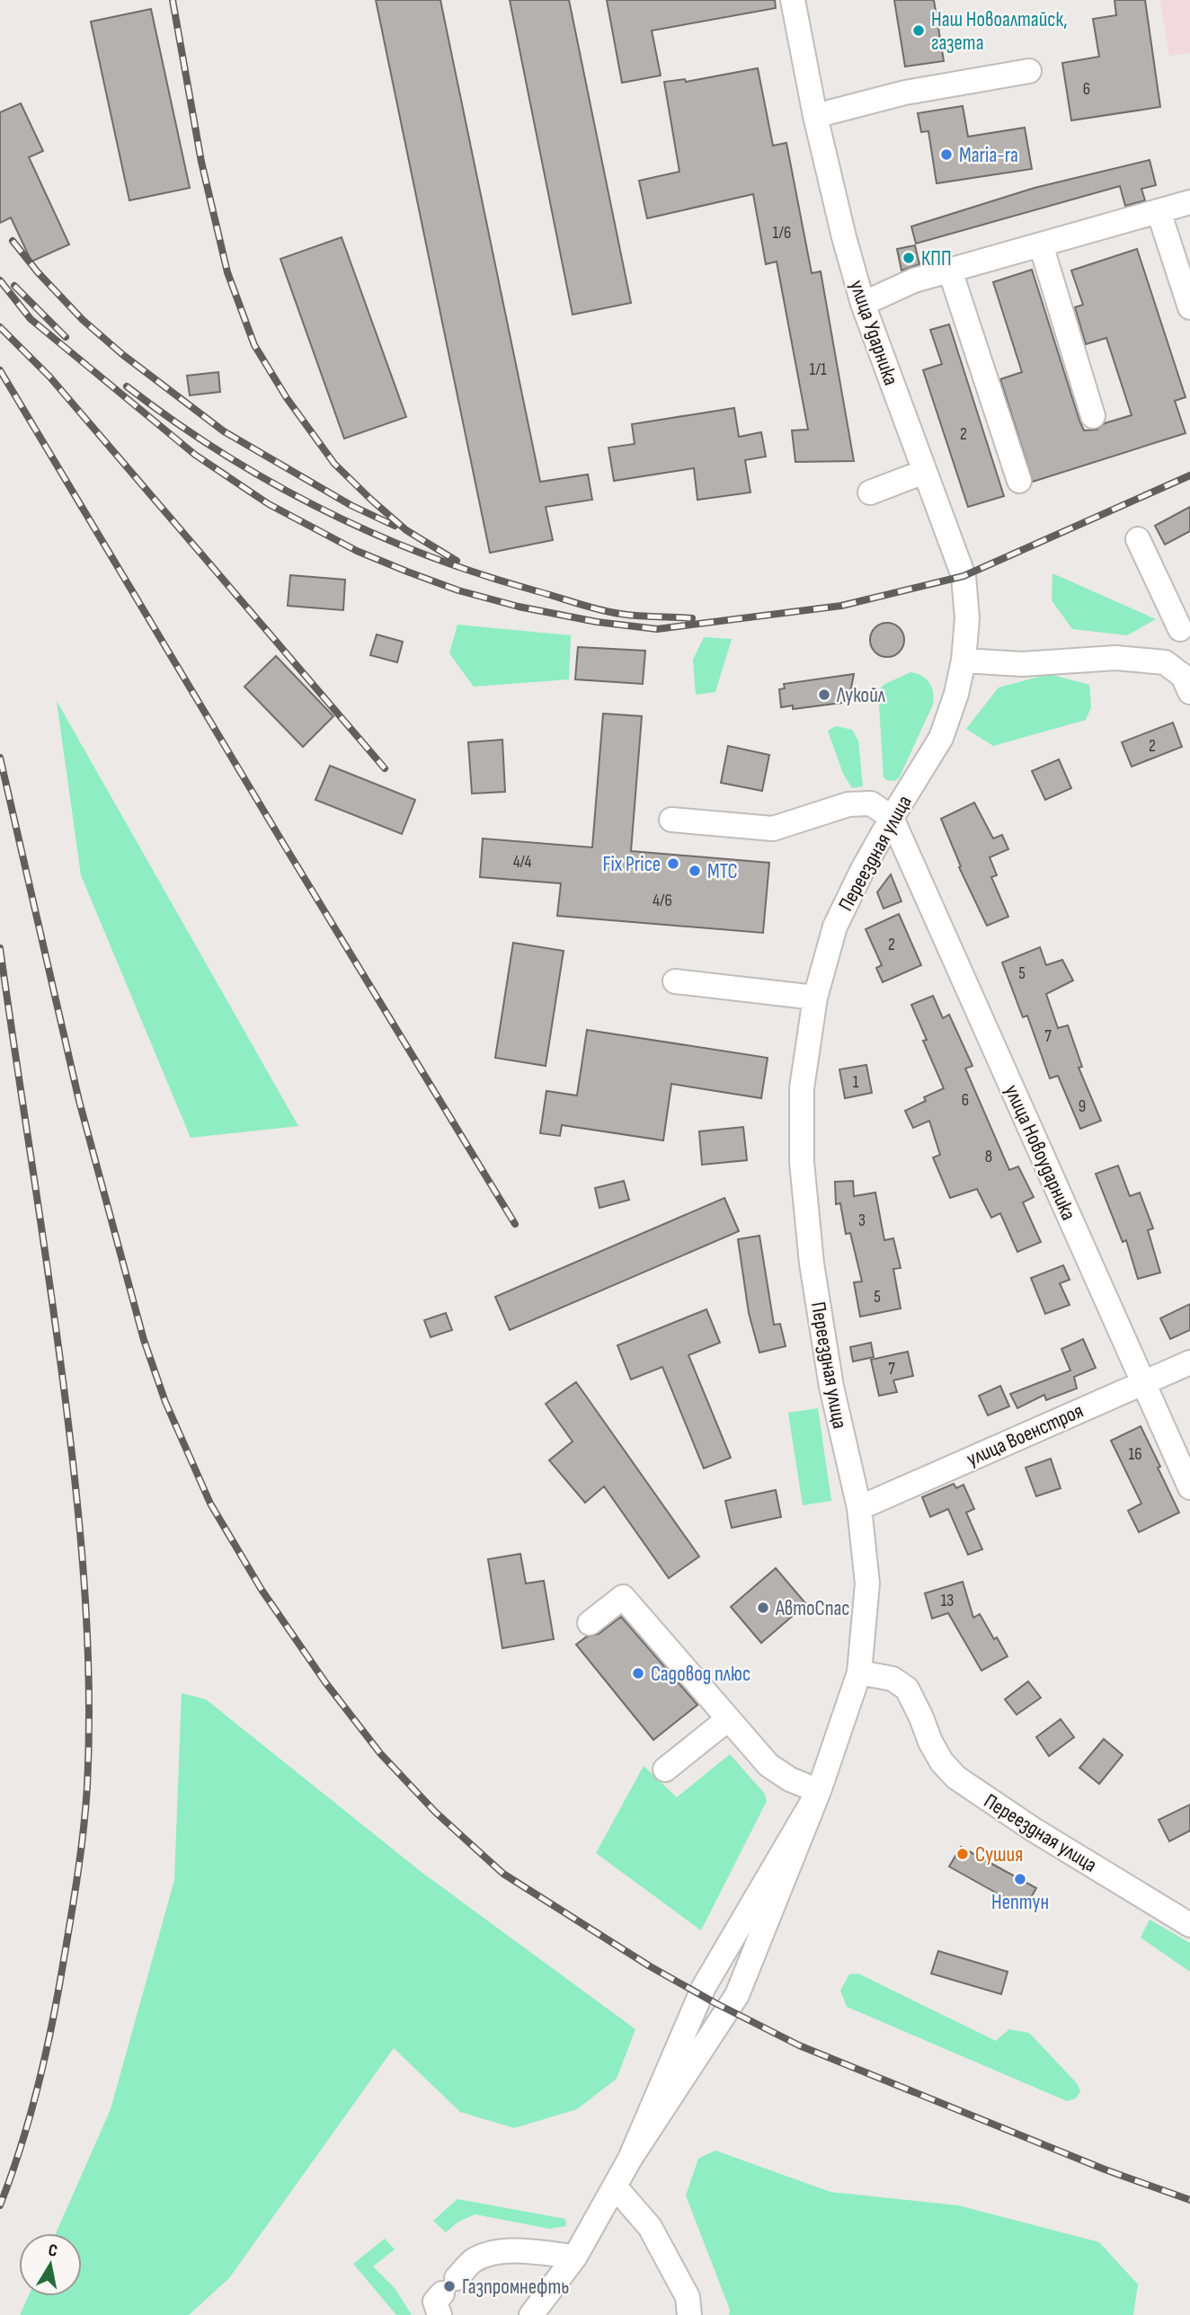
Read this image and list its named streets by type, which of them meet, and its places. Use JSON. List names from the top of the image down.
{
  "streets": {
    "street": [
      "улица Ударника",
      "Переездная улица",
      "улица Новоударника",
      "улица Военстроя"
    ]
  },
  "crossings": [
    ["улица Ударника", "Переездная улица"],
    ["Переездная улица", "улица Новоударника"],
    ["Переездная улица", "улица Военстроя"],
    ["улица Новоударника", "улица Военстроя"]
  ],
  "places": [
    "Наш Новоалтайск, газета",
    "Maria-ra",
    "КПП",
    "Лукойл",
    "Fix Price",
    "МТС",
    "АвтоСпас",
    "Садовод плюс",
    "Сушия",
    "Нептун",
    "Газпромнефть"
  ],
  "house_numbers": [
    "6",
    "1/6",
    "1/1",
    "2",
    "2",
    "4/4",
    "4/6",
    "2",
    "5",
    "7",
    "1",
    "6",
    "9",
    "8",
    "3",
    "5",
    "7",
    "16",
    "13"
  ],
  "north": "top"
}
